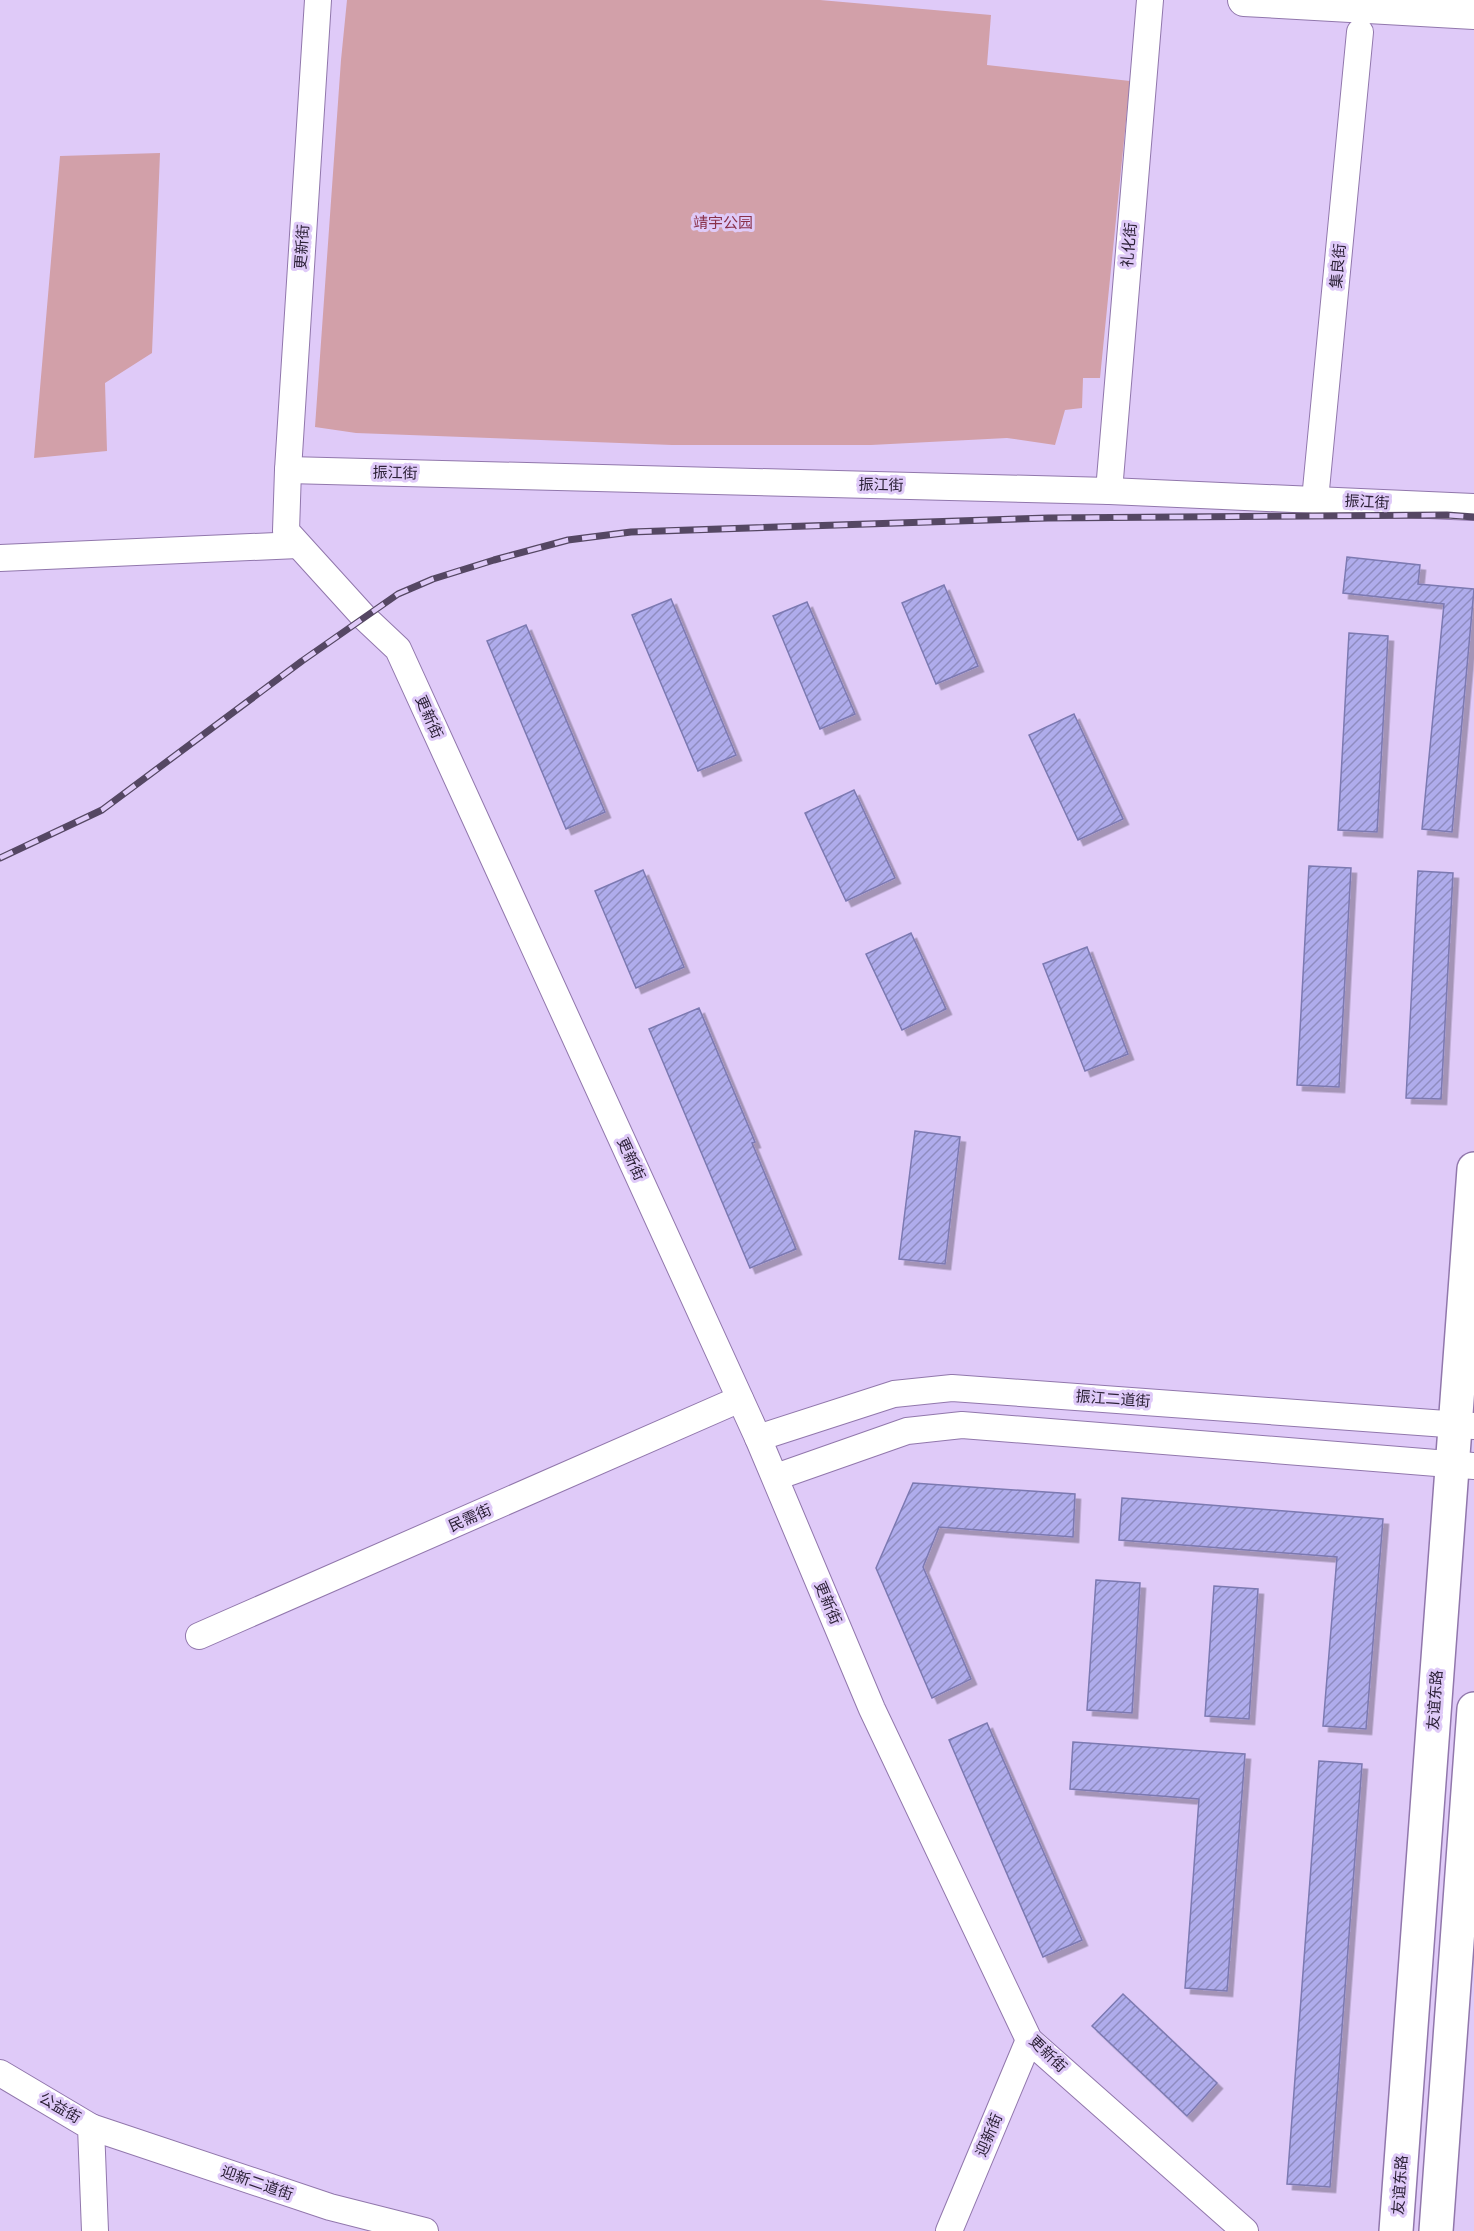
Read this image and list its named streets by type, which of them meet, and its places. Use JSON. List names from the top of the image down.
{
  "streets": {
    "highway": ["友谊东路"],
    "street": [
      "礼化街",
      "更新街",
      "集良街",
      "振江街",
      "振江二道街",
      "民需街",
      "公益街",
      "迎新街",
      "迎新二道街"
    ]
  },
  "crossings": [
    ["礼化街", "振江街"],
    ["更新街", "振江街"],
    ["更新街", "振江二道街"],
    ["更新街", "民需街"],
    ["更新街", "迎新街"],
    ["集良街", "振江街"],
    ["振江二道街", "友谊东路"],
    ["公益街", "迎新二道街"]
  ],
  "parks": ["靖宇公园"]
}
